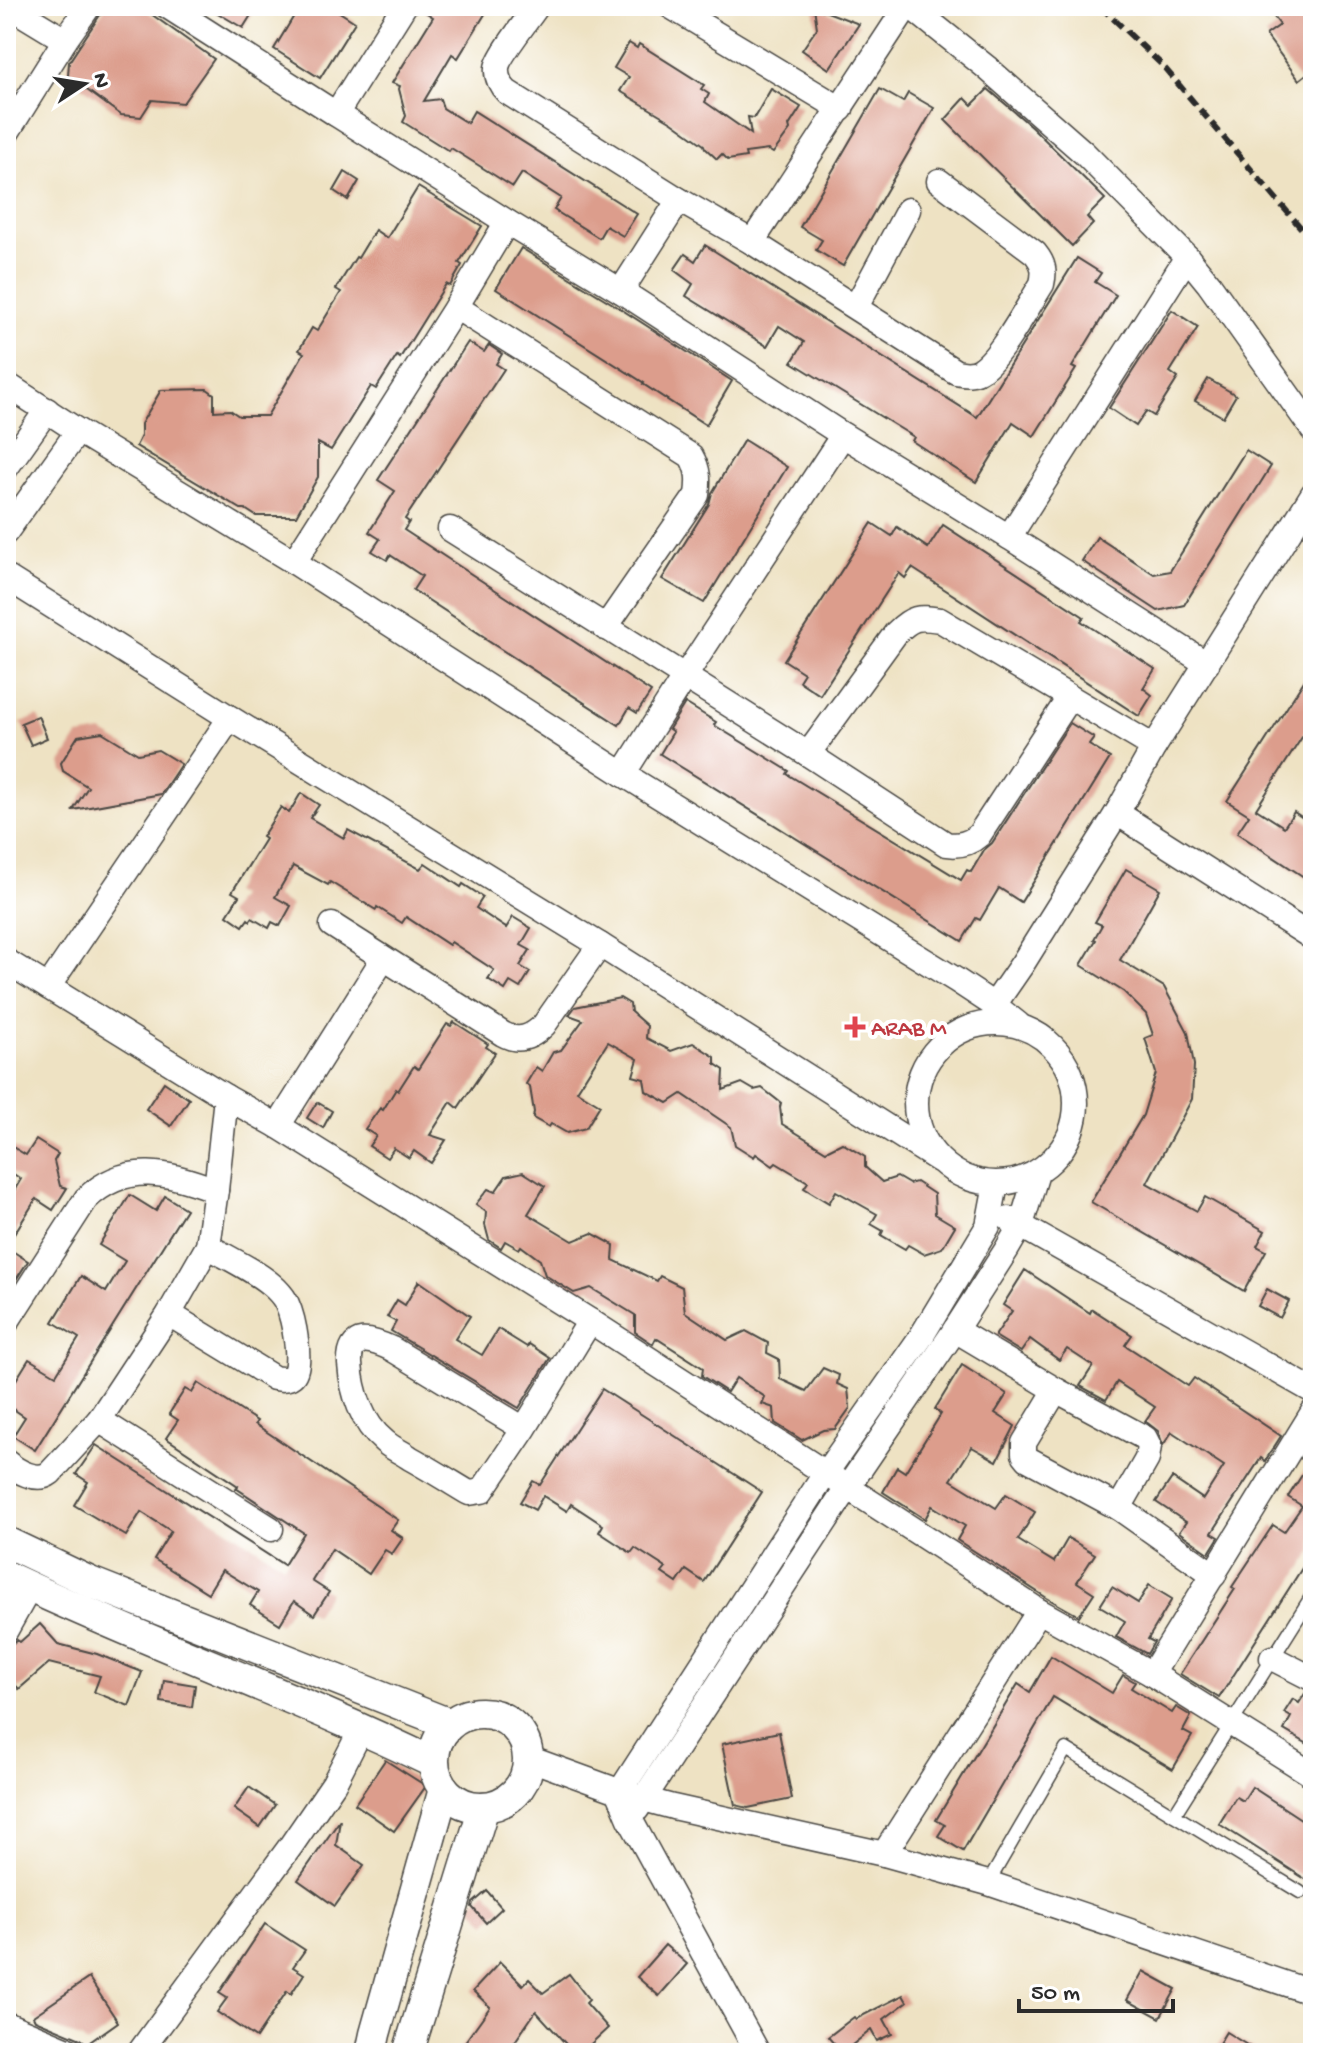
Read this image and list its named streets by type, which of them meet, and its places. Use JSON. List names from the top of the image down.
{
  "places": {
    "health": ["ARAB M"]
  },
  "scale_bar": "50 m",
  "north": "right"
}
